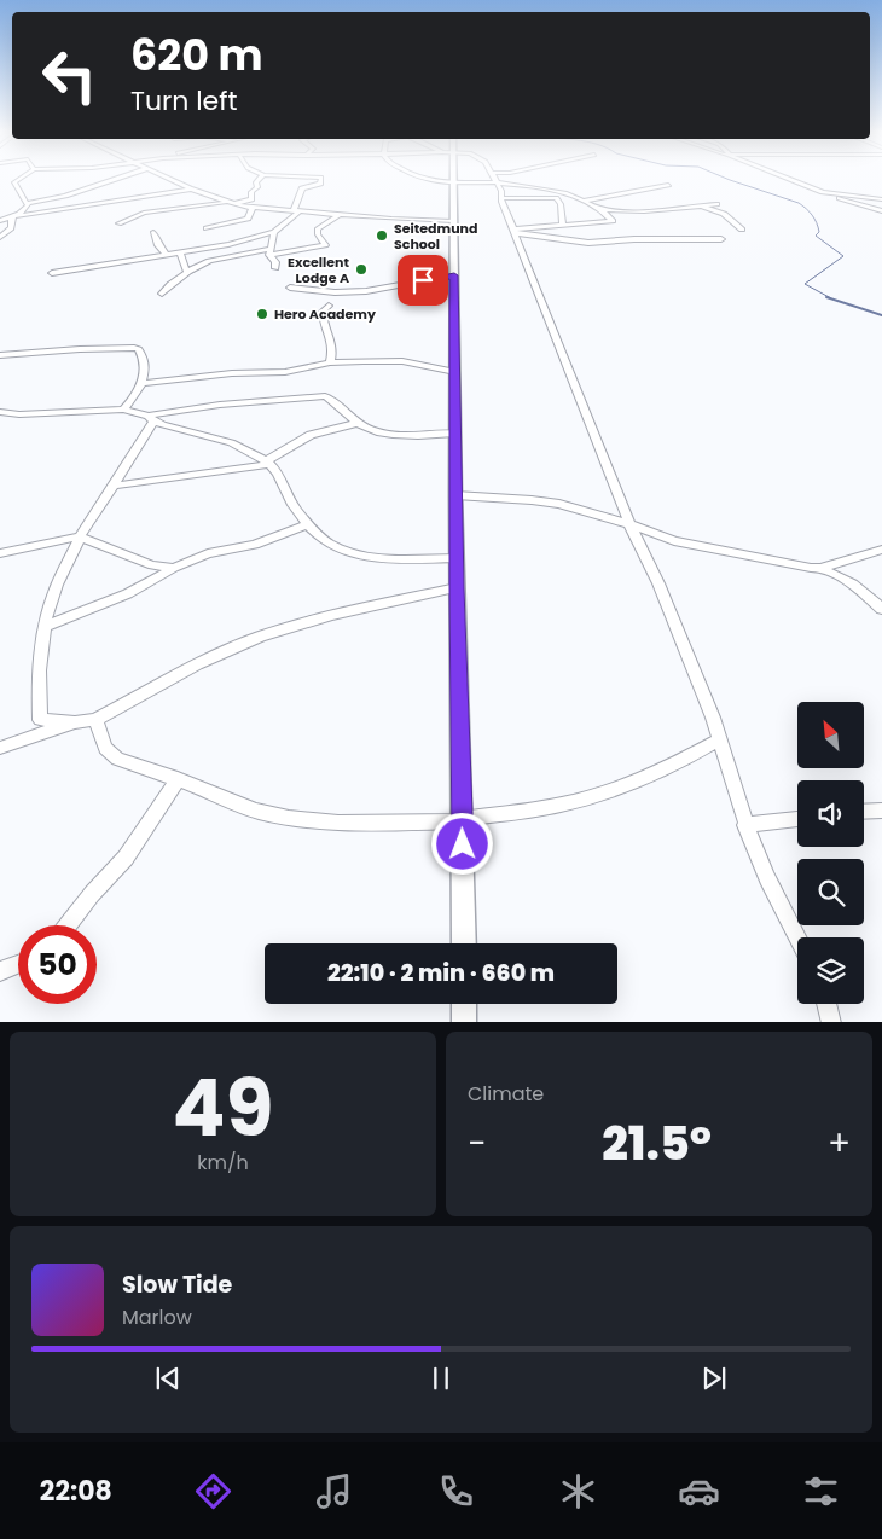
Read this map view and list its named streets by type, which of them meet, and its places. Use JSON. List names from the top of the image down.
{
  "places": ["Seitedmund School", "Excellent Lodge A", "Hero Academy"],
  "north": "top left",
  "page": {
    "turn": ["620 m", "Turn left"],
    "limit": "50",
    "trip": "22:10 · 2 min · 660 m",
    "tile": [
      ["49", "km/h"],
      "Climate"
    ],
    "heat": ["−", "21.5°", "+"],
    "song": ["Slow Tide", "Marlow"],
    "tabs": "22:08"
  }
}
